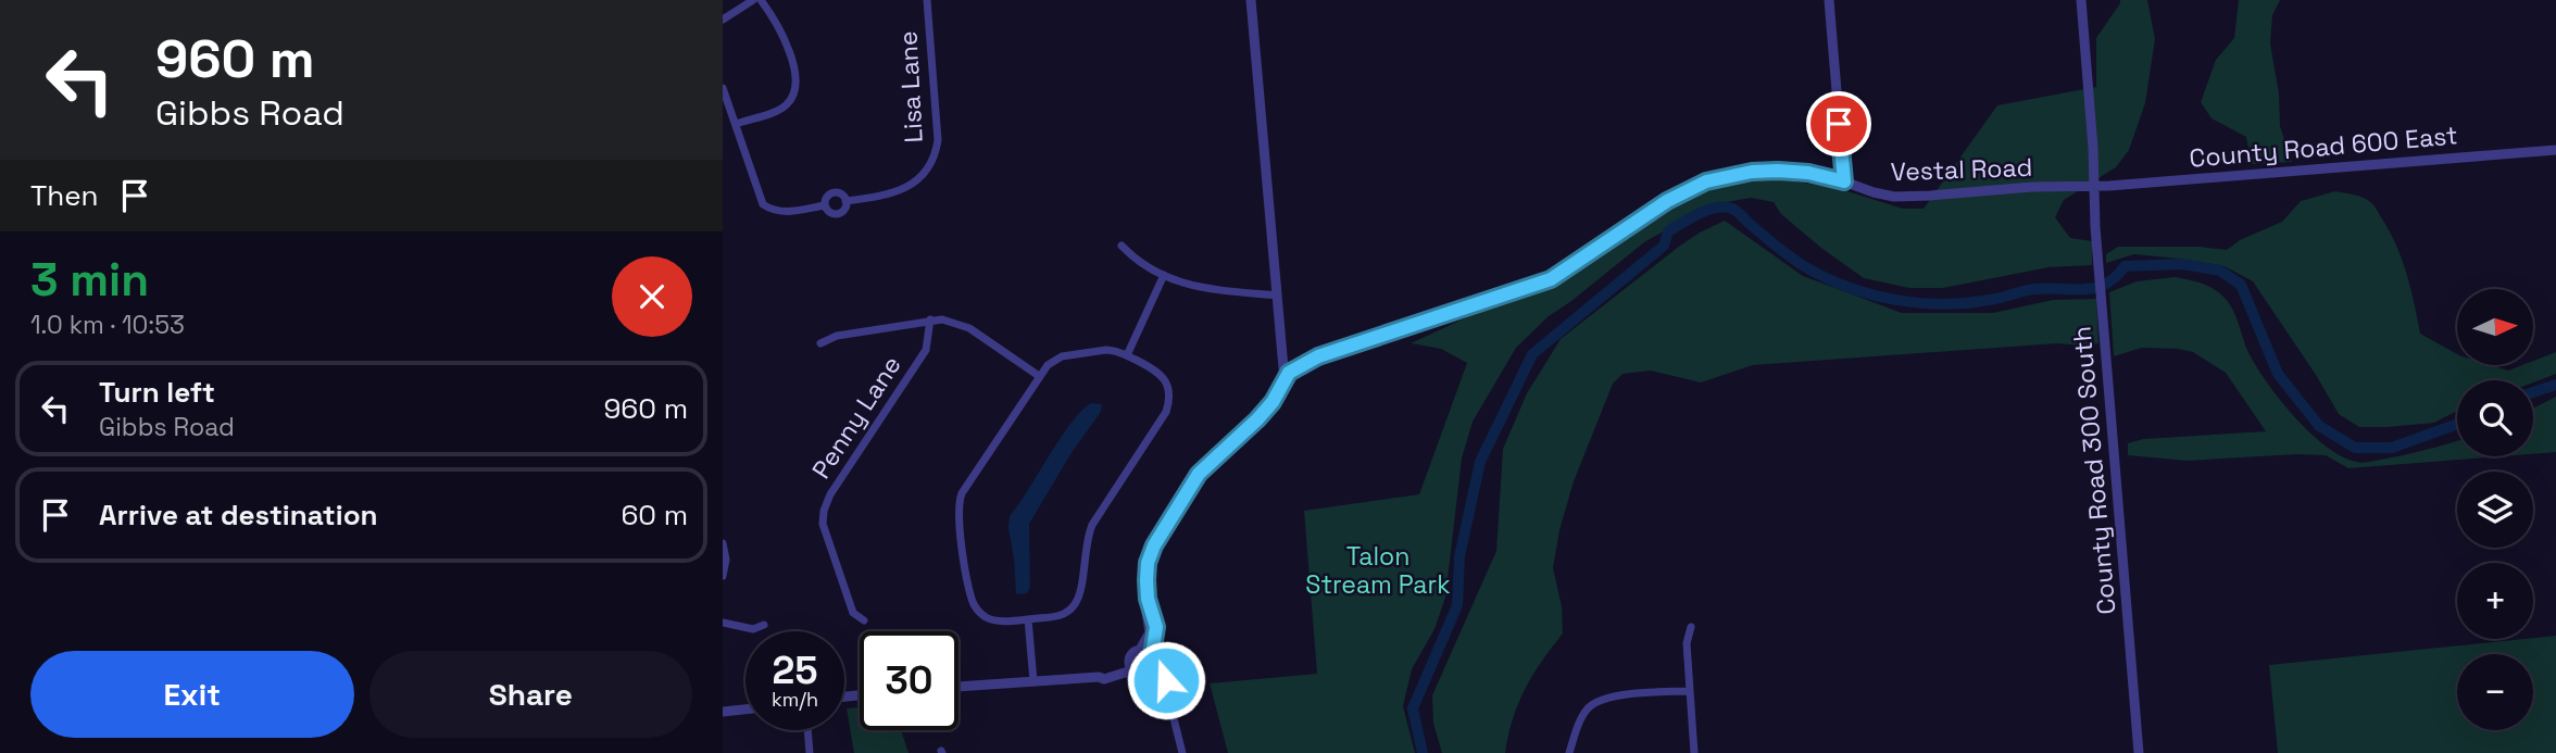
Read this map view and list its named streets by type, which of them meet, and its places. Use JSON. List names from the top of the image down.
{
  "streets": {
    "street": [
      "Lisa Lane",
      "County Road 600 East",
      "Vestal Road",
      "Penny Lane",
      "County Road 300 South"
    ]
  },
  "crossings": [
    ["County Road 600 East", "Vestal Road"],
    ["County Road 600 East", "County Road 300 South"],
    ["Vestal Road", "County Road 300 South"]
  ],
  "parks": ["Talon Stream Park"],
  "north": "right",
  "page": {
    "turn": ["960 m", "Gibbs Road"],
    "then": "Then",
    "heading": ["3 min", "1.0 km · 10:53"],
    "map_buttons": ["+", "−"],
    "list": [
      {
        "name": "Turn left",
        "note": "Gibbs Road",
        "value": "960 m"
      },
      {
        "name": "Arrive at destination",
        "value": "60 m"
      }
    ],
    "speed": "25 km/h",
    "limit": "30",
    "buttons": ["Exit", "Share"]
  }
}
